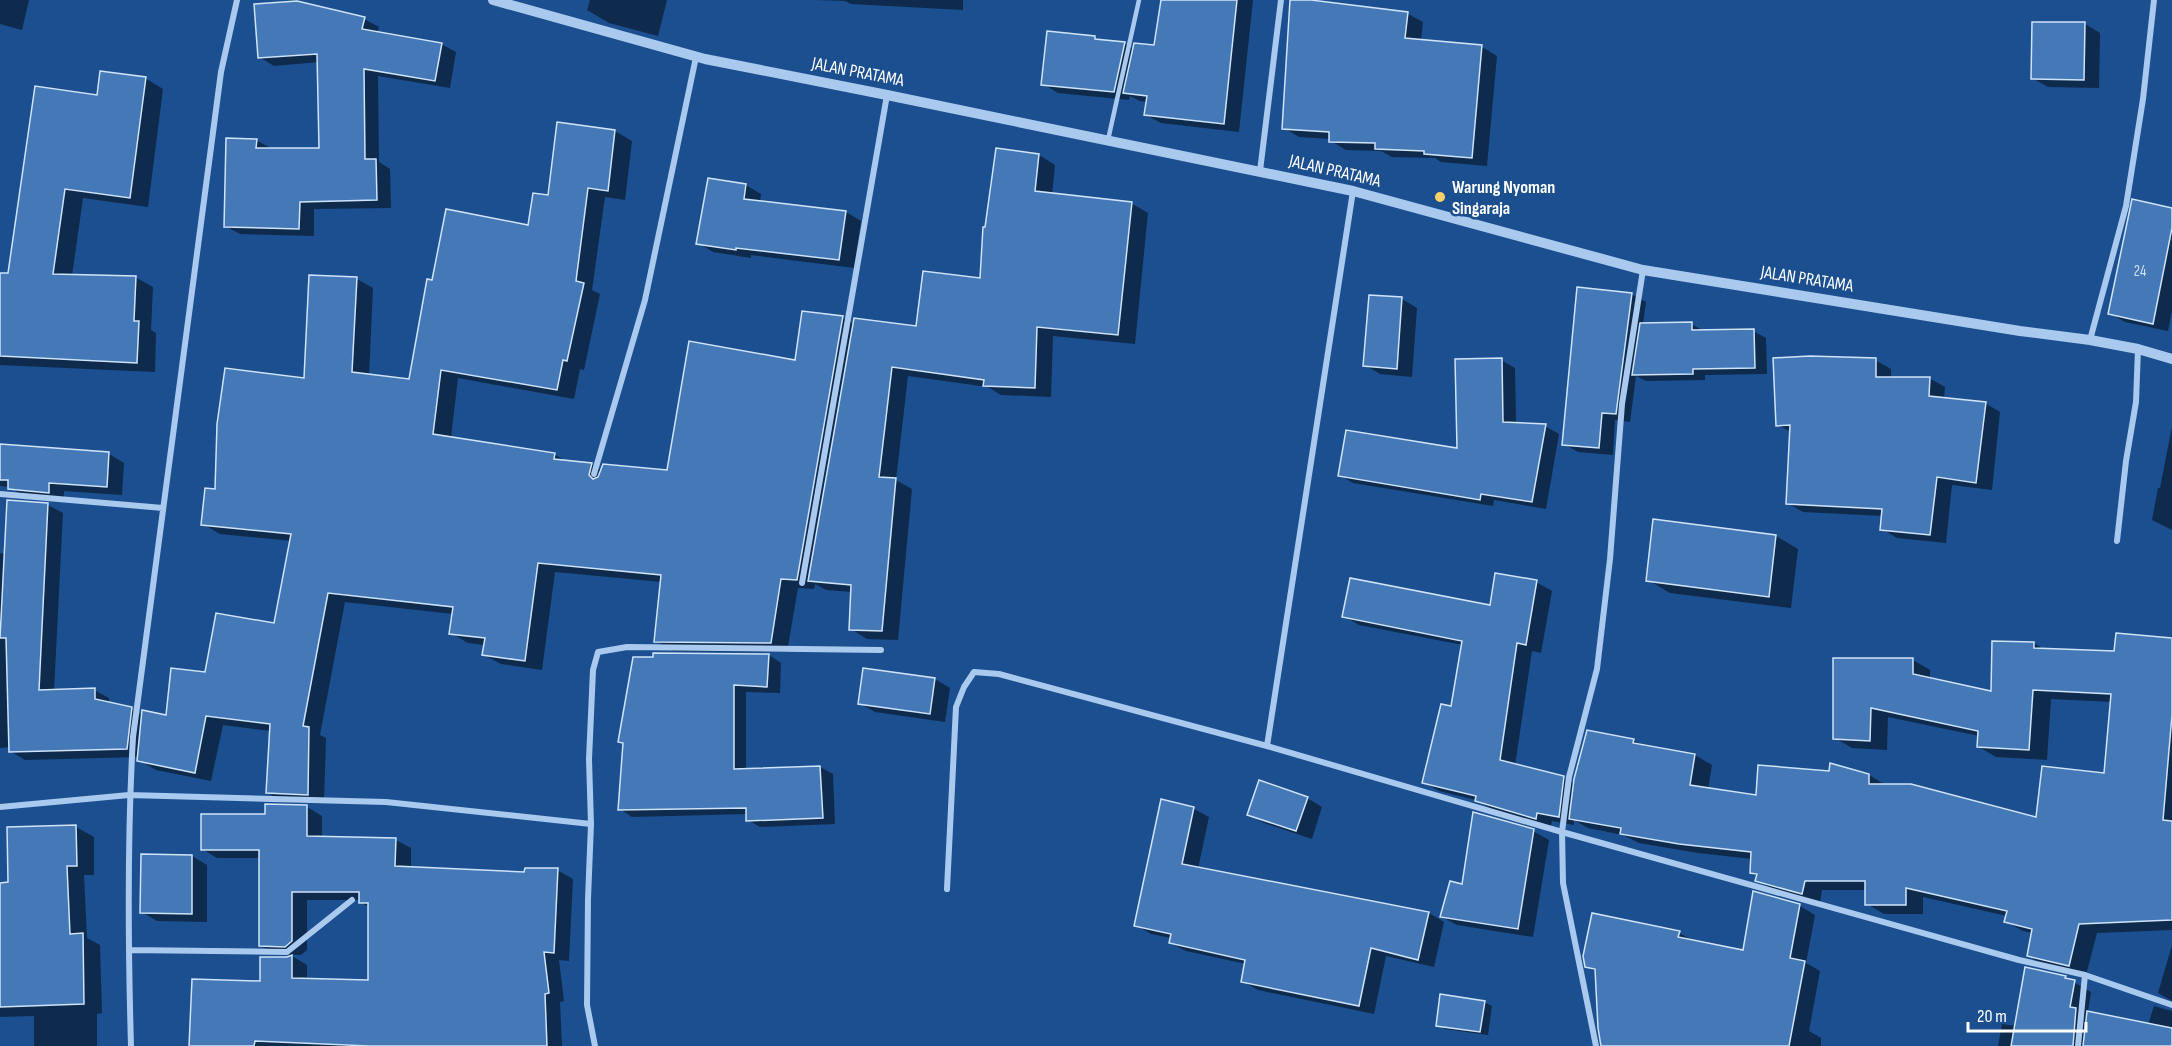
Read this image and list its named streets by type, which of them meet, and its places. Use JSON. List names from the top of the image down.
{
  "streets": {
    "street": ["JALAN PRATAMA"]
  },
  "places": ["Warung Nyoman Singaraja"],
  "house_numbers": ["24"],
  "scale_bar": "20 m"
}
